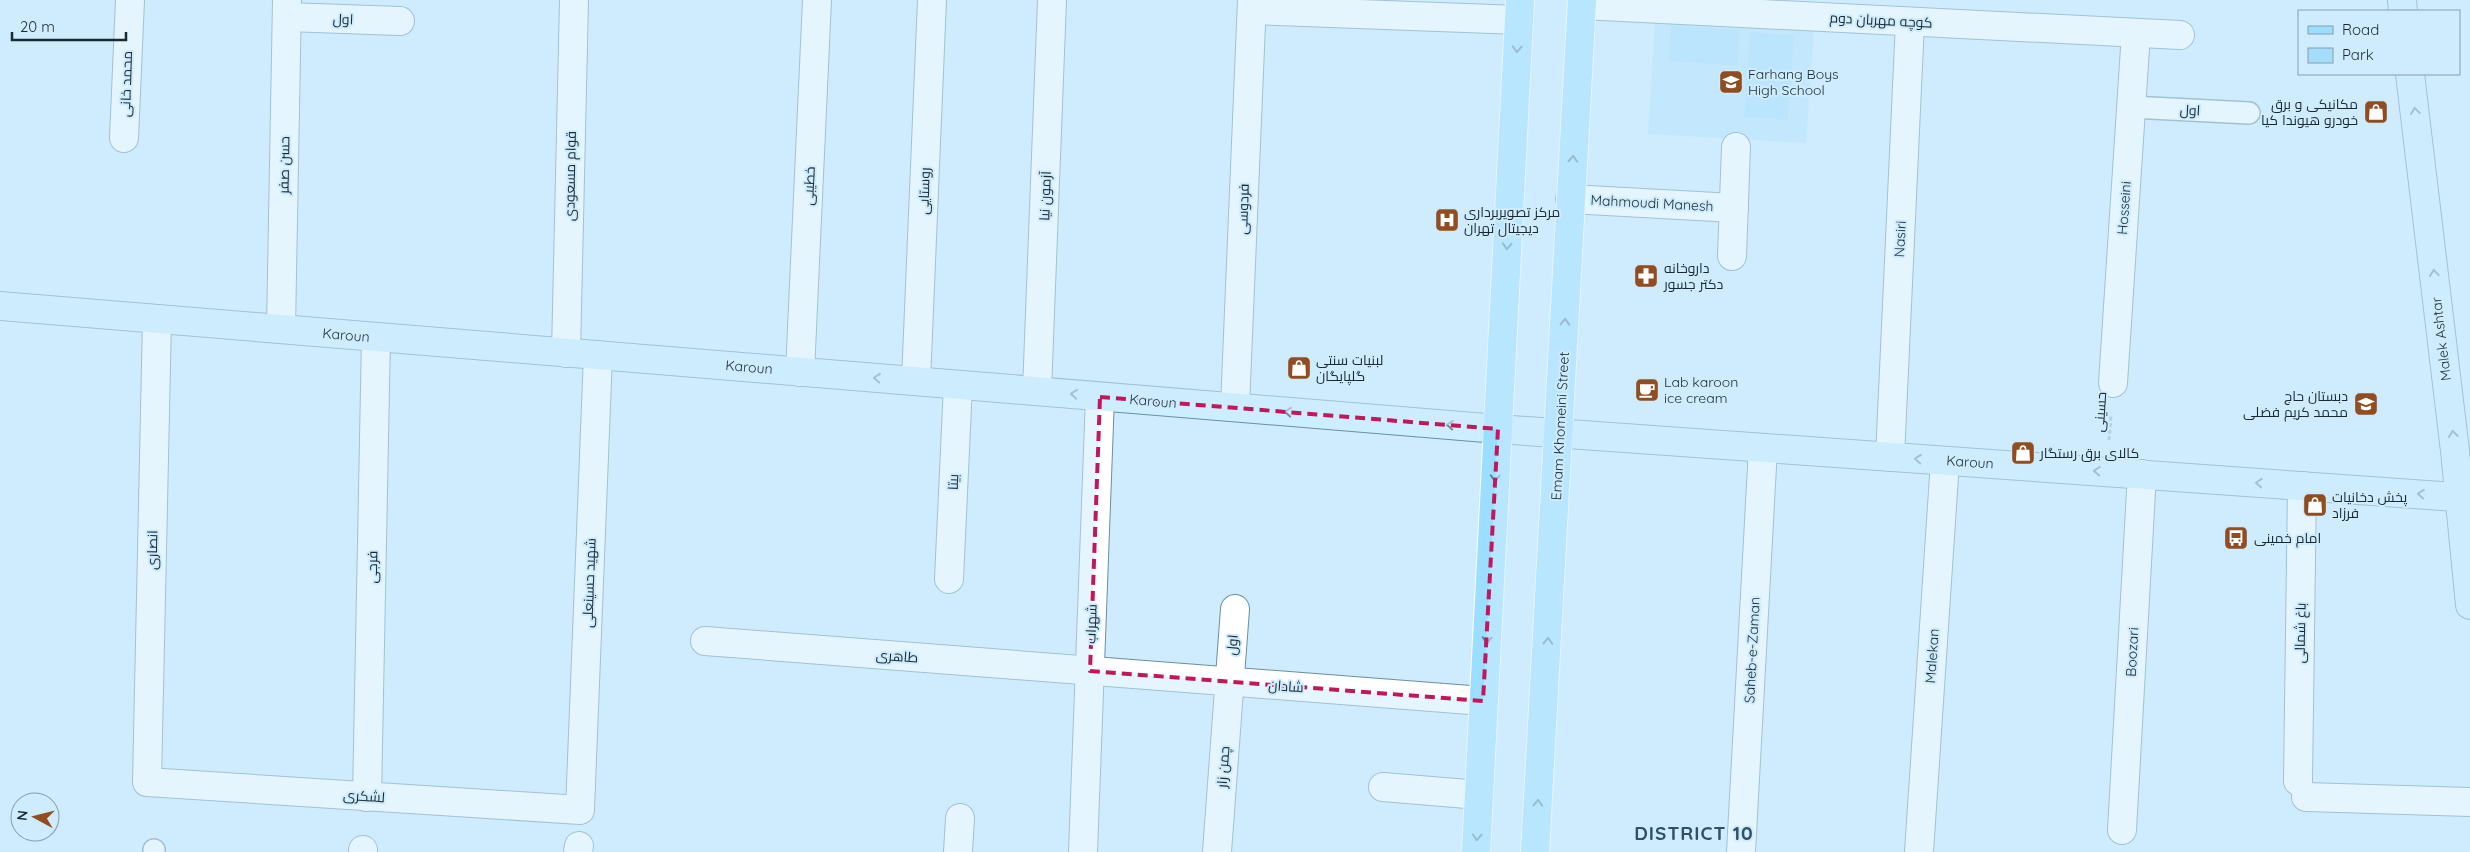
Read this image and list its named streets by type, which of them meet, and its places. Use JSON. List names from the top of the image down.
{
  "streets": {
    "main road": ["Karoun", "Malek Ashtar", "Emam Khomeini Street"],
    "street": [
      "اول",
      "کوچه مهربان دوم",
      "محمد خانی",
      "حسن صفر",
      "قوام مسعودی",
      "خطیبی",
      "روستایی",
      "آزمون نیا",
      "Mahmoudi Manesh",
      "Hosseini",
      "فردوسی",
      "Nasiri",
      "بیتا",
      "انصاری",
      "فرجی",
      "شهید حسینعلی",
      "شهراب",
      "باغ شمالی",
      "Saheb-e-Zaman",
      "Boozari",
      "طاهری",
      "Malekan",
      "شادان",
      "چمن زار",
      "لشکری"
    ],
    "path": ["حسینی"]
  },
  "crossings": [
    ["اول", "حسن صفر"],
    ["اول", "Hosseini"],
    ["اول", "شادان"],
    ["اول", "چمن زار"],
    ["کوچه مهربان دوم", "Hosseini"],
    ["کوچه مهربان دوم", "Nasiri"],
    ["کوچه مهربان دوم", "Emam Khomeini Street"],
    ["حسن صفر", "Karoun"],
    ["قوام مسعودی", "Karoun"],
    ["خطیبی", "Karoun"],
    ["روستایی", "Karoun"],
    ["آزمون نیا", "Karoun"],
    ["Mahmoudi Manesh", "Emam Khomeini Street"],
    ["Hosseini", "حسینی"],
    ["فردوسی", "Karoun"],
    ["Nasiri", "Karoun"],
    ["Karoun", "Malek Ashtar"],
    ["Karoun", "حسینی"],
    ["Karoun", "Emam Khomeini Street"],
    ["Karoun", "بیتا"],
    ["Karoun", "انصاری"],
    ["Karoun", "فرجی"],
    ["Karoun", "شهید حسینعلی"],
    ["Karoun", "شهراب"],
    ["Karoun", "باغ شمالی"],
    ["Karoun", "Saheb-e-Zaman"],
    ["Karoun", "Boozari"],
    ["Karoun", "Malekan"],
    ["انصاری", "لشکری"],
    ["فرجی", "لشکری"],
    ["شهید حسینعلی", "لشکری"],
    ["شهراب", "طاهری"],
    ["شهراب", "شادان"],
    ["طاهری", "شادان"],
    ["شادان", "چمن زار"]
  ],
  "one_way": ["Karoun", "Malek Ashtar"],
  "districts": ["DISTRICT 10"],
  "places": {
    "school or university": ["Farhang Boys High School", "دبستان حاج محمد کریم فضلی"],
    "shop": [
      "مکانیکی و برق خودرو هیوندا کیا",
      "لبنیات سنتی گلپایگان",
      "کالای برق رستگار",
      "پخش دخانیات فرزاد"
    ],
    "hospital": ["مرکز تصویربرداری دیجیتال تهران"],
    "pharmacy": ["داروخانه دکتر جسور"],
    "cafe": ["Lab karoon ice cream"],
    "bus stop": ["امام خمینی"]
  },
  "legend": ["Road", "Park"],
  "scale_bar": "20 m",
  "north": "left"
}
